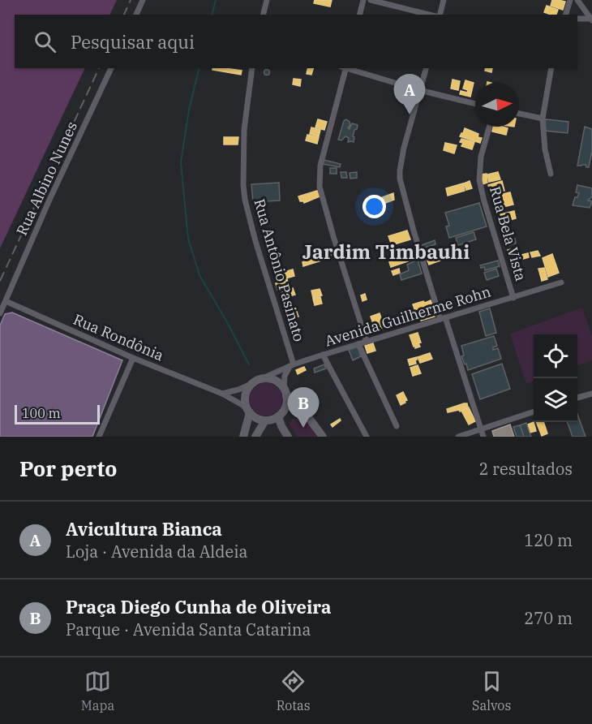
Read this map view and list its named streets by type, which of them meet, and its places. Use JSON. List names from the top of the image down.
{
  "streets": {
    "street": [
      "Rua Albino Nunes",
      "Rua Bela Vista",
      "Rua Antônio Pasinato",
      "Avenida Guilherme Rohn",
      "Rua Rondônia"
    ]
  },
  "crossings": [
    ["Rua Albino Nunes", "Rua Rondônia"],
    ["Rua Bela Vista", "Avenida Guilherme Rohn"],
    ["Rua Antônio Pasinato", "Avenida Guilherme Rohn"],
    ["Avenida Guilherme Rohn", "Rua Rondônia"]
  ],
  "districts": ["Jardim Timbauhi"],
  "scale_bar": "100 m",
  "north": "right",
  "page": {
    "search": "Pesquisar aqui",
    "pins": ["A", "B"],
    "scale": "100 m",
    "heading": ["Por perto", "2 resultados"],
    "list": [
      {
        "mark": "A",
        "name": "Avicultura Bianca",
        "note": "Loja · Avenida da Aldeia",
        "value": "120 m"
      },
      {
        "mark": "B",
        "name": "Praça Diego Cunha de Oliveira",
        "note": "Parque · Avenida Santa Catarina",
        "value": "270 m"
      }
    ],
    "nav": ["Mapa", "Rotas", "Salvos"]
  }
}
